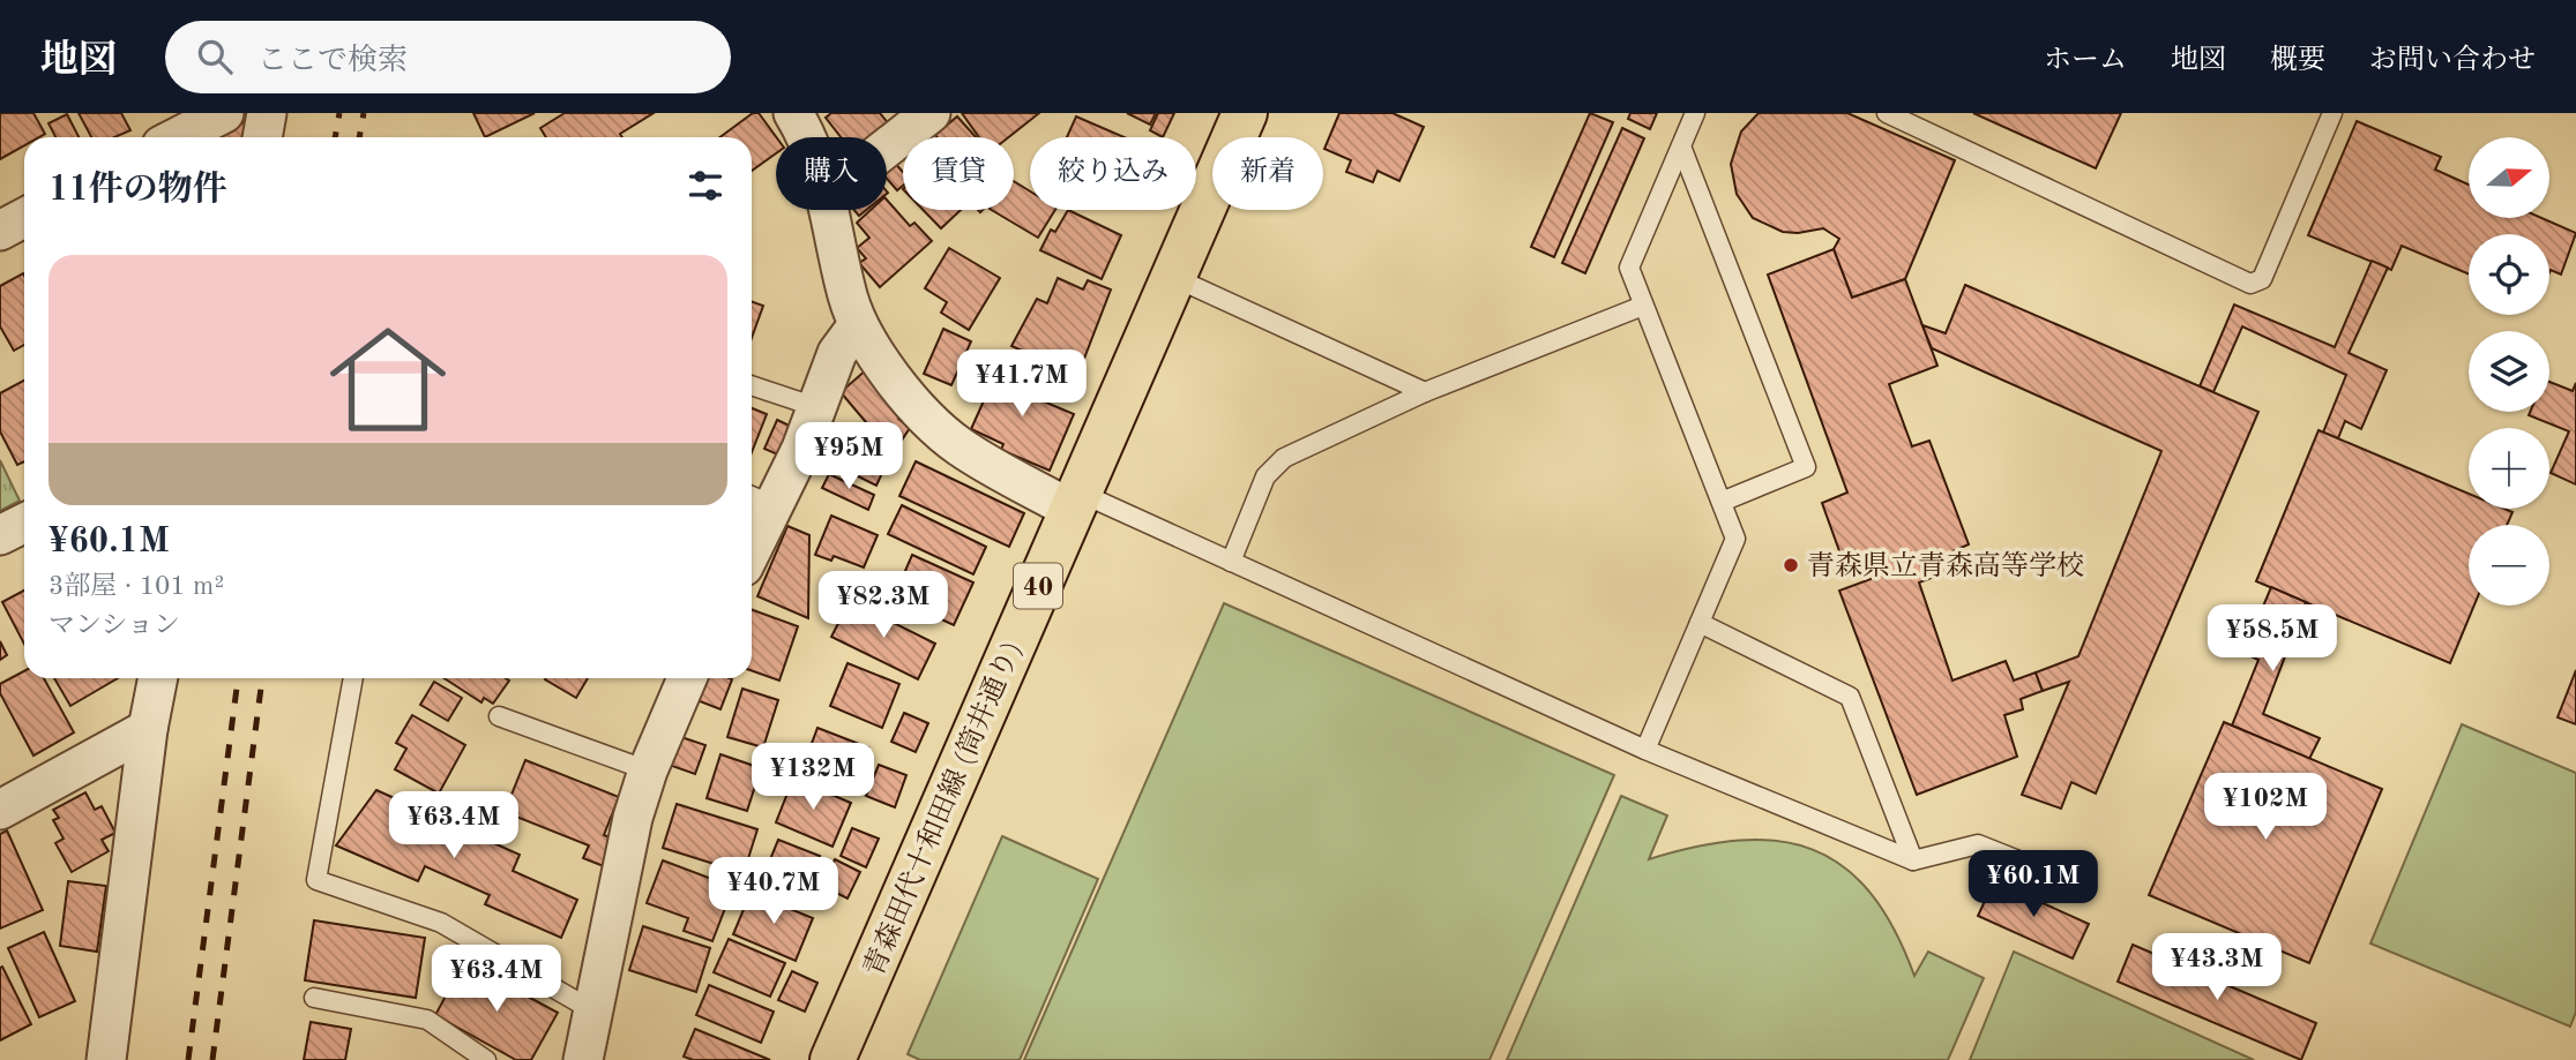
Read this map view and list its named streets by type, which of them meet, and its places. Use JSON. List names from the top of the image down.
{
  "streets": {
    "main road": ["40", "青森田代十和田線 (筒井通り)"]
  },
  "places": ["青森県立青森高等学校"],
  "north": "right",
  "page": {
    "header": "地図",
    "search": "ここで検索",
    "nav": [
      "ホーム",
      "地図",
      "概要",
      "お問い合わせ"
    ],
    "map_buttons": ["+", "−"],
    "chip": [
      "購入",
      "賃貸",
      "絞り込み",
      "新着"
    ],
    "heading": "11件の物件",
    "list": [
      {
        "name": "¥60.1M",
        "note": "3部屋 · 101 m² · マンション"
      }
    ],
    "price": [
      "¥41.7M",
      "¥95M",
      "¥82.3M",
      "¥58.5M",
      "¥132M",
      "¥102M",
      "¥63.4M",
      "¥60.1M",
      "¥40.7M",
      "¥43.3M",
      "¥63.4M"
    ]
  }
}
